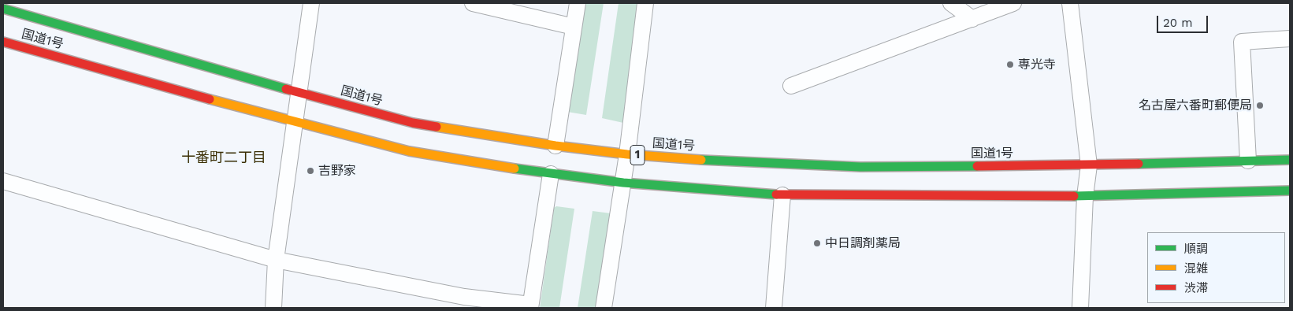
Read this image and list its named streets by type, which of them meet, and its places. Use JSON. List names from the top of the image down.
{
  "streets": {
    "highway": ["国道1号", "1"]
  },
  "districts": ["十番町二丁目"],
  "places": [
    "専光寺",
    "名古屋六番町郵便局",
    "吉野家",
    "中日調剤薬局"
  ],
  "legend": ["順調", "混雑", "渋滞"],
  "scale_bar": "20 m"
}
